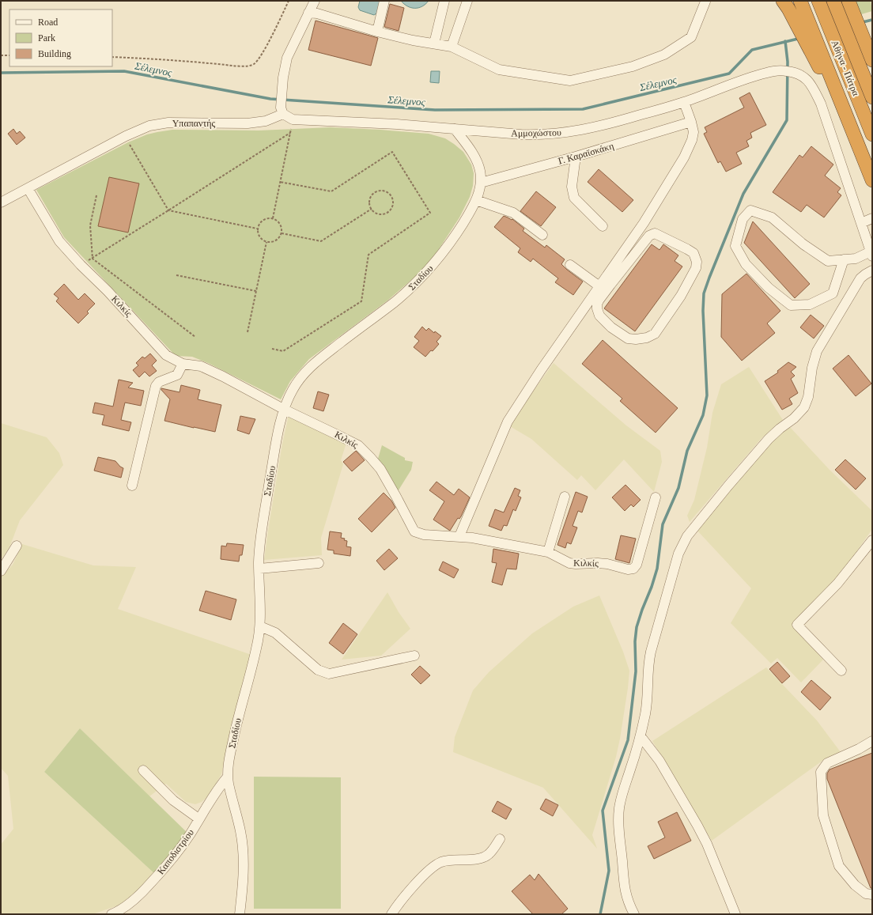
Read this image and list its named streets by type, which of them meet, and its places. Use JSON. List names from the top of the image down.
{
  "streets": {
    "highway": ["Αθήνα - Πάτρα"],
    "street": [
      "Υπαπαντής",
      "Αμμοχώστου",
      "Γ. Καραϊσκάκη",
      "Σταδίου",
      "Κιλκίς",
      "Καποδιστρίου"
    ]
  },
  "crossings": [
    ["Υπαπαντής", "Αμμοχώστου"],
    ["Υπαπαντής", "Κιλκίς"],
    ["Αμμοχώστου", "Σταδίου"],
    ["Γ. Καραϊσκάκη", "Σταδίου"],
    ["Σταδίου", "Κιλκίς"],
    ["Σταδίου", "Καποδιστρίου"]
  ],
  "water": ["Σέλεμνος"],
  "legend": ["Road", "Park", "Building"]
}
